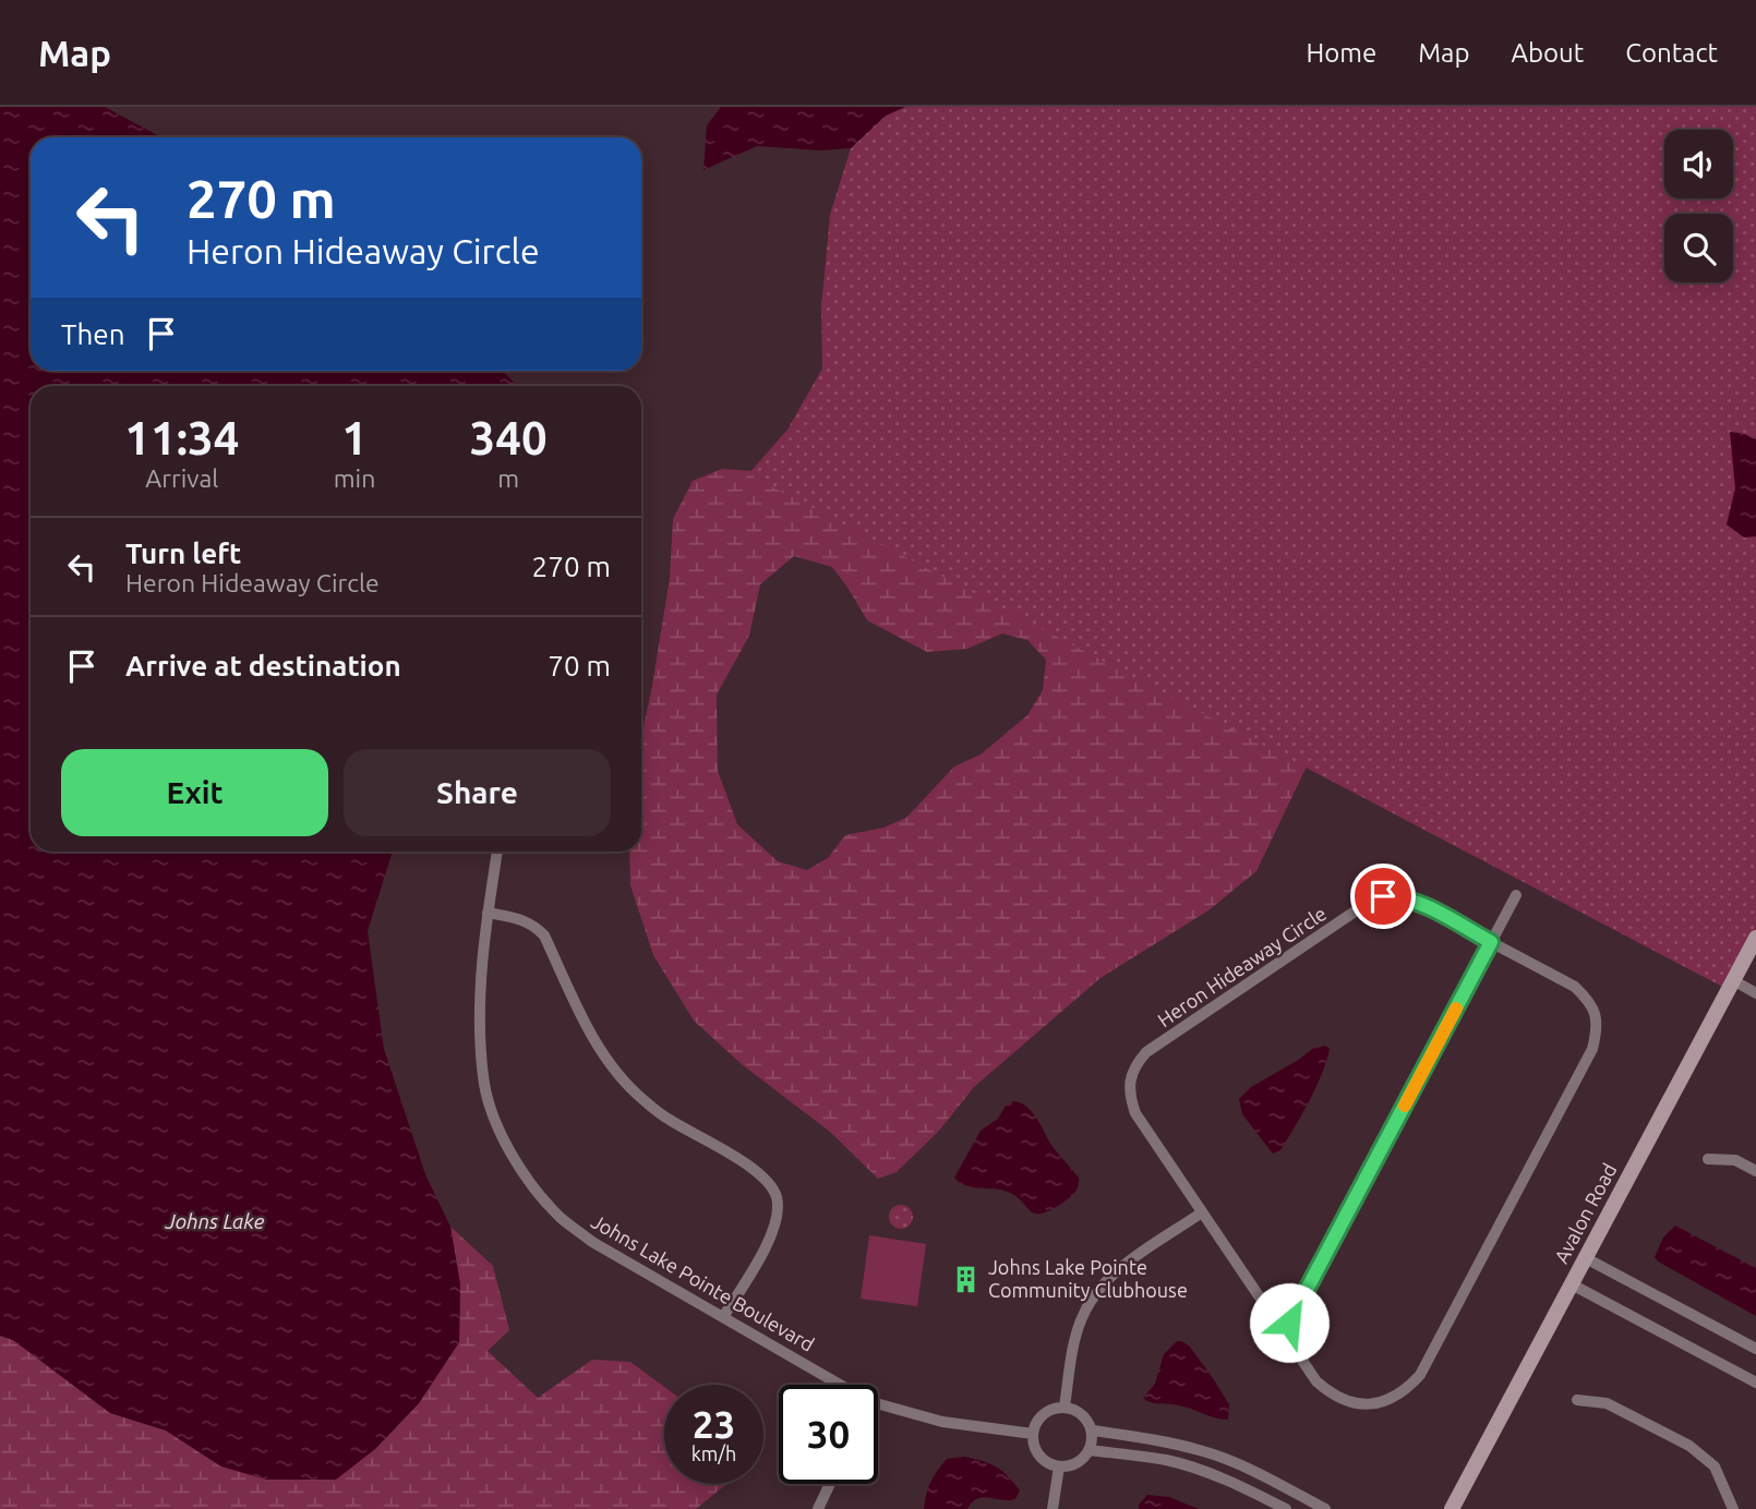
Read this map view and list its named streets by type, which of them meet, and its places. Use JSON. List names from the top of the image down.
{
  "streets": {
    "main road": ["Avalon Road"],
    "street": ["Heron Hideaway Circle", "Johns Lake Pointe Boulevard"]
  },
  "water": ["Johns Lake"],
  "places": {
    "building": ["Johns Lake Pointe Community Clubhouse"]
  },
  "page": {
    "header": "Map",
    "nav": [
      "Home",
      "Map",
      "About",
      "Contact"
    ],
    "turn": ["270 m", "Heron Hideaway Circle"],
    "then": "Then",
    "eta": [
      "11:34",
      "Arrival",
      "1",
      "min",
      "340",
      "m"
    ],
    "list": [
      {
        "name": "Turn left",
        "note": "Heron Hideaway Circle",
        "value": "270 m"
      },
      {
        "name": "Arrive at destination",
        "value": "70 m"
      }
    ],
    "buttons": ["Exit", "Share"],
    "speed": "23 km/h",
    "limit": "30"
  }
}
